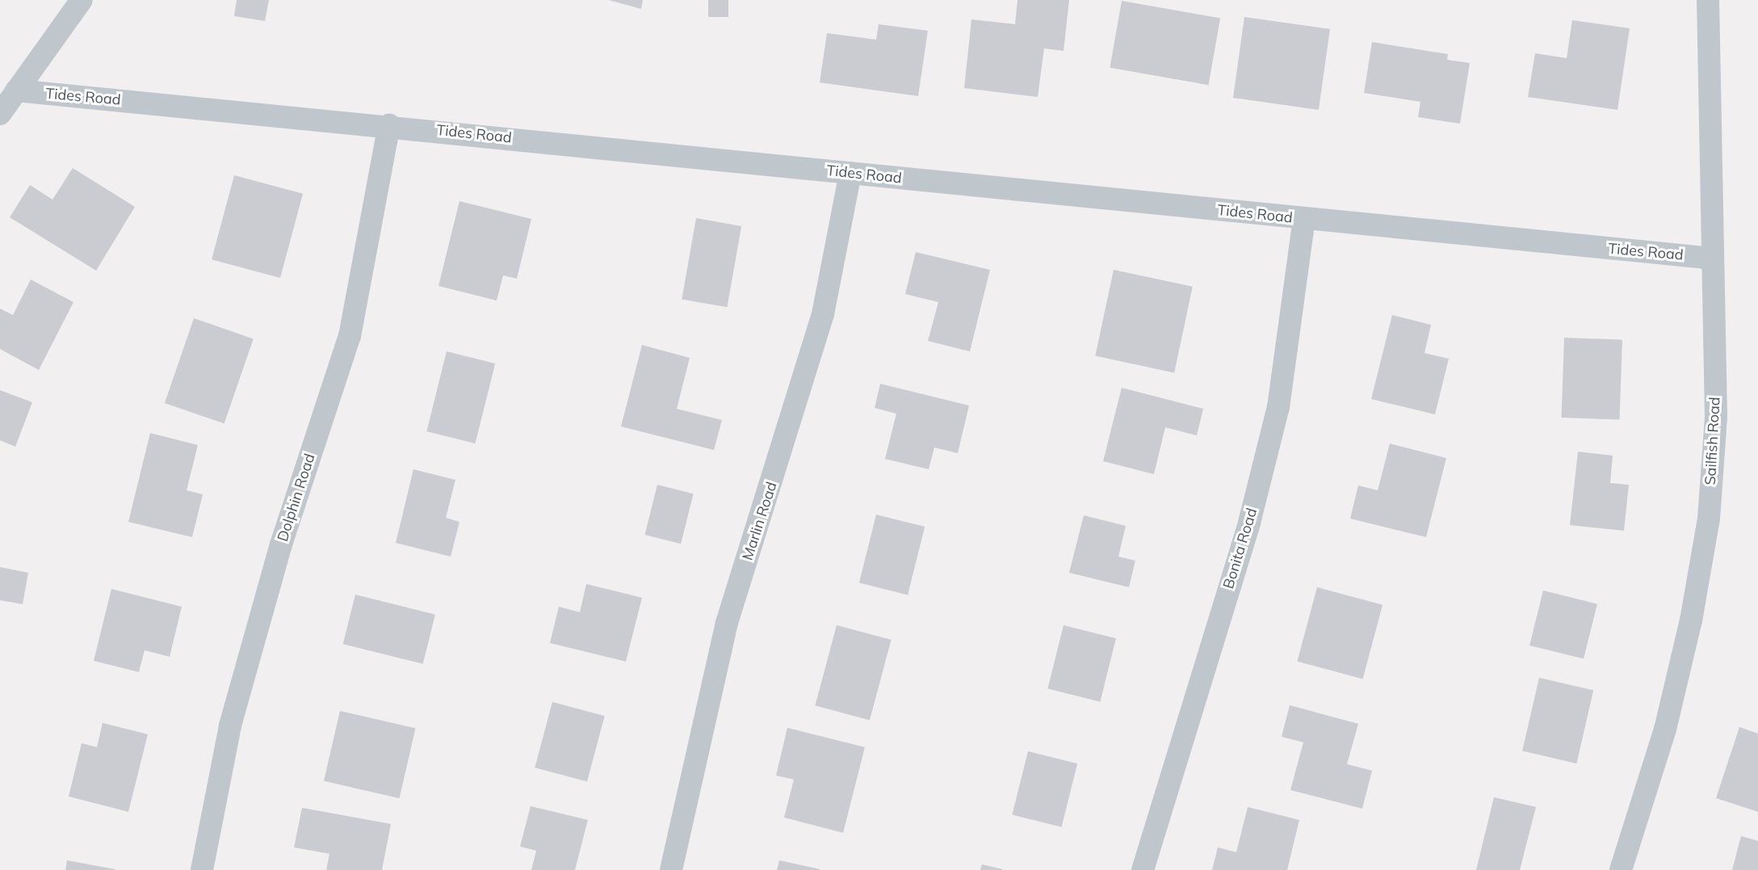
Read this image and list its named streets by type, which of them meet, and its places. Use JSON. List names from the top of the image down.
{
  "streets": {
    "street": [
      "Tides Road",
      "Sailfish Road",
      "Dolphin Road",
      "Marlin Road",
      "Bonita Road"
    ]
  },
  "crossings": [
    ["Tides Road", "Sailfish Road"],
    ["Tides Road", "Dolphin Road"],
    ["Tides Road", "Marlin Road"],
    ["Tides Road", "Bonita Road"]
  ]
}
